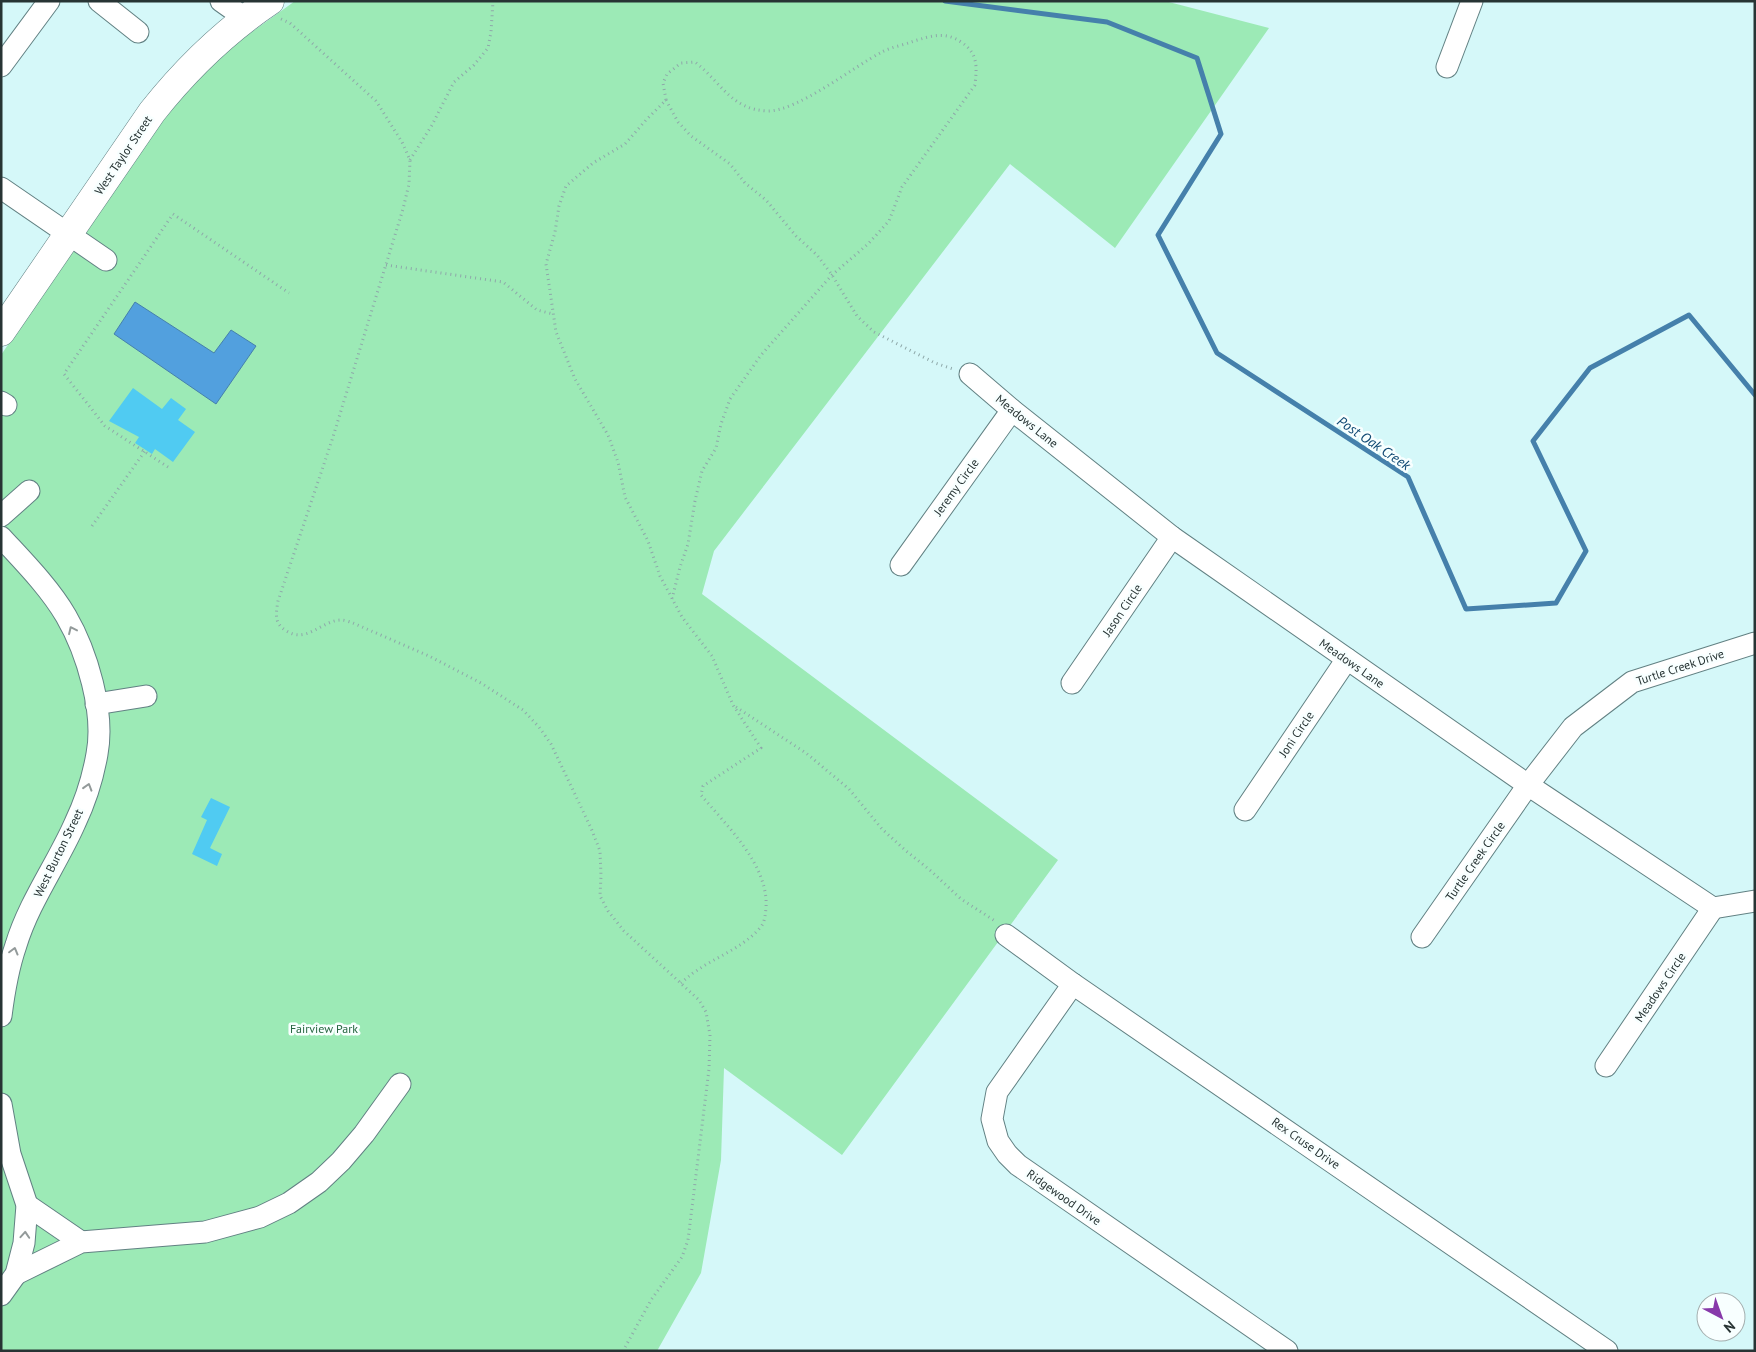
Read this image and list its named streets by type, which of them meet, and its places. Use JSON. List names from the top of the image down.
{
  "streets": {
    "main road": ["West Taylor Street"],
    "street": [
      "Meadows Lane",
      "Jeremy Circle",
      "Jason Circle",
      "Turtle Creek Drive",
      "Joni Circle",
      "West Burton Street",
      "Turtle Creek Circle",
      "Meadows Circle",
      "Rex Cruse Drive",
      "Ridgewood Drive"
    ]
  },
  "crossings": [
    ["Meadows Lane", "Jeremy Circle"],
    ["Meadows Lane", "Jason Circle"],
    ["Meadows Lane", "Turtle Creek Drive"],
    ["Meadows Lane", "Joni Circle"],
    ["Meadows Lane", "Turtle Creek Circle"],
    ["Meadows Lane", "Meadows Circle"],
    ["Turtle Creek Drive", "Turtle Creek Circle"],
    ["Rex Cruse Drive", "Ridgewood Drive"]
  ],
  "one_way": ["West Burton Street"],
  "water": ["Post Oak Creek"],
  "parks": ["Fairview Park"],
  "north": "bottom right"
}
